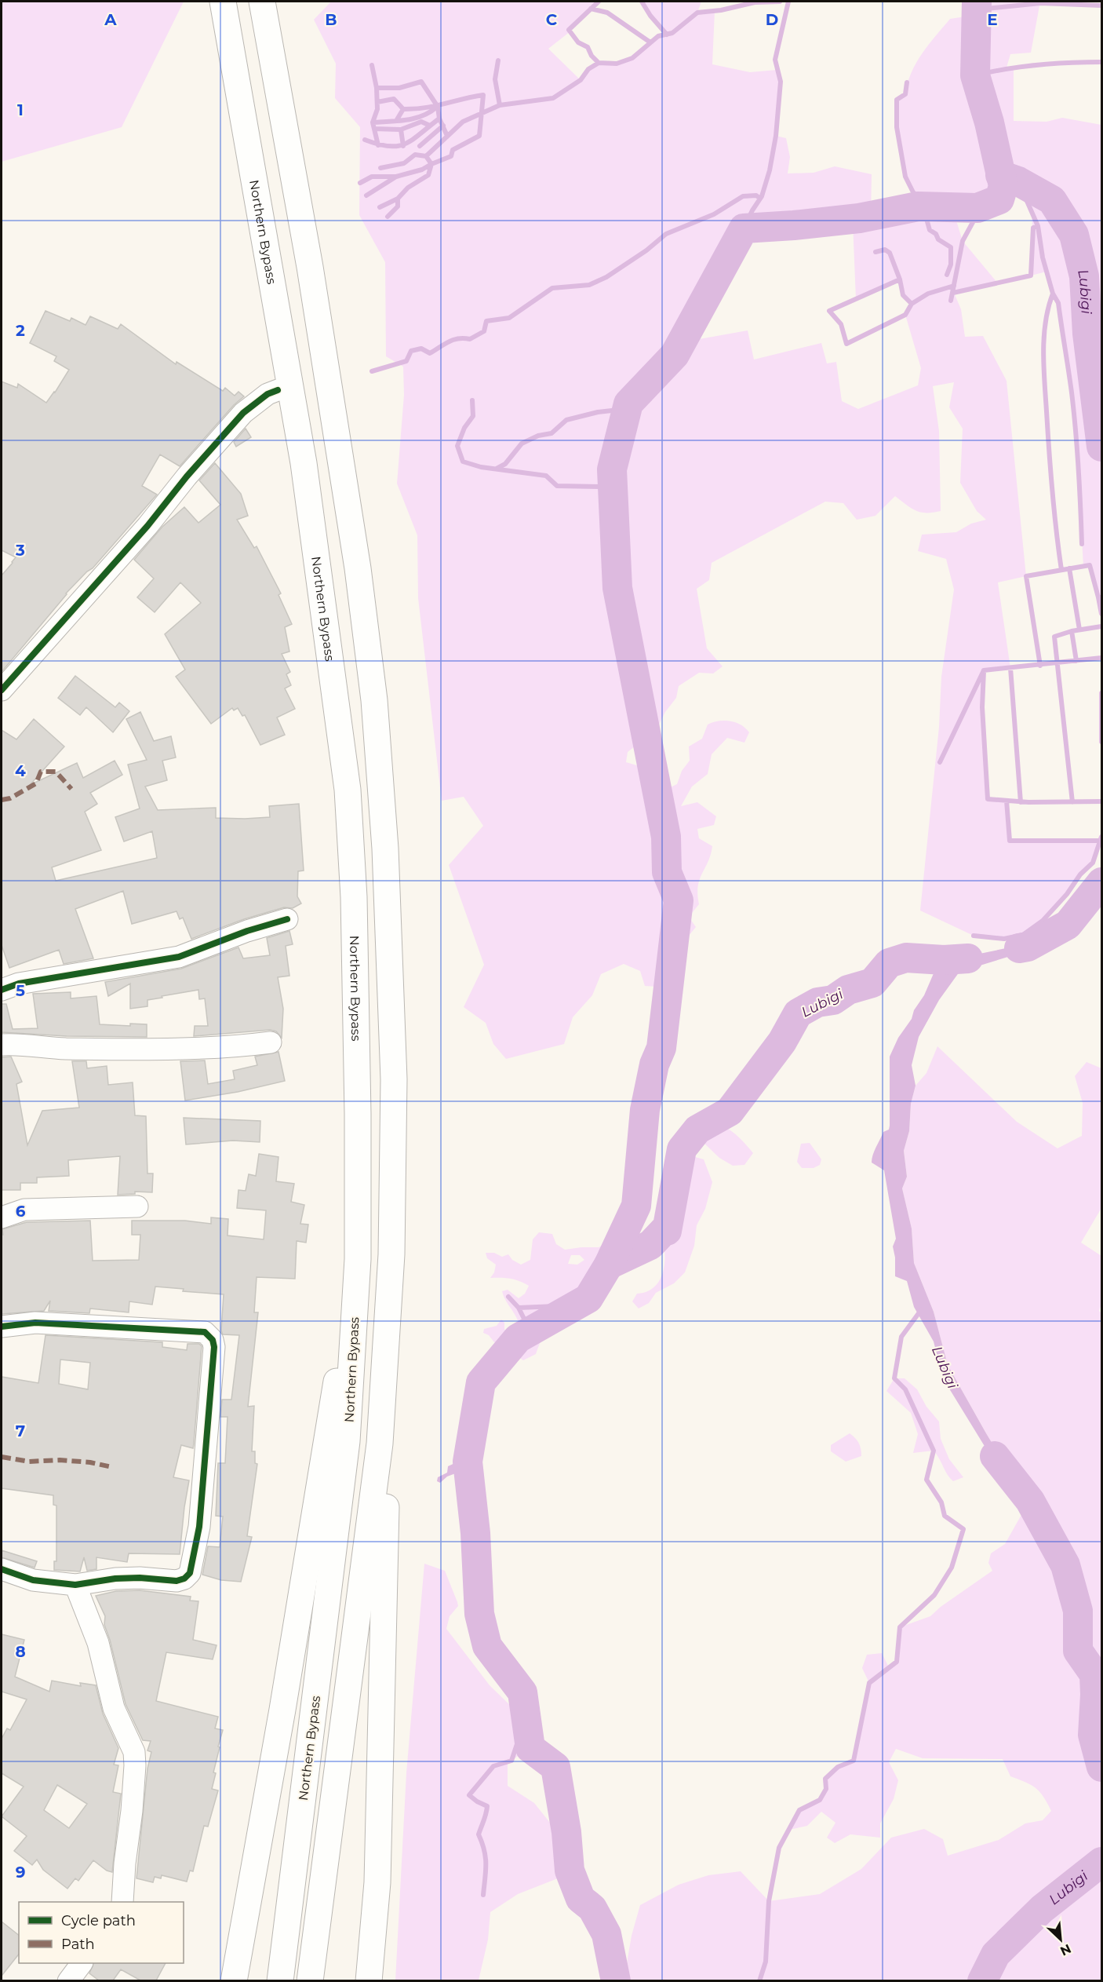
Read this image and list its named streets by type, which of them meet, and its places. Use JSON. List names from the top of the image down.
{
  "streets": {
    "highway": ["Northern Bypass"]
  },
  "water": ["Lubigi"],
  "legend": ["Cycle path", "Path"],
  "north": "bottom right",
  "grid": {
    "columns": [
      "A",
      "B",
      "C",
      "D",
      "E"
    ],
    "rows": [
      "1",
      "2",
      "3",
      "4",
      "5",
      "6",
      "7",
      "8",
      "9"
    ]
  }
}
